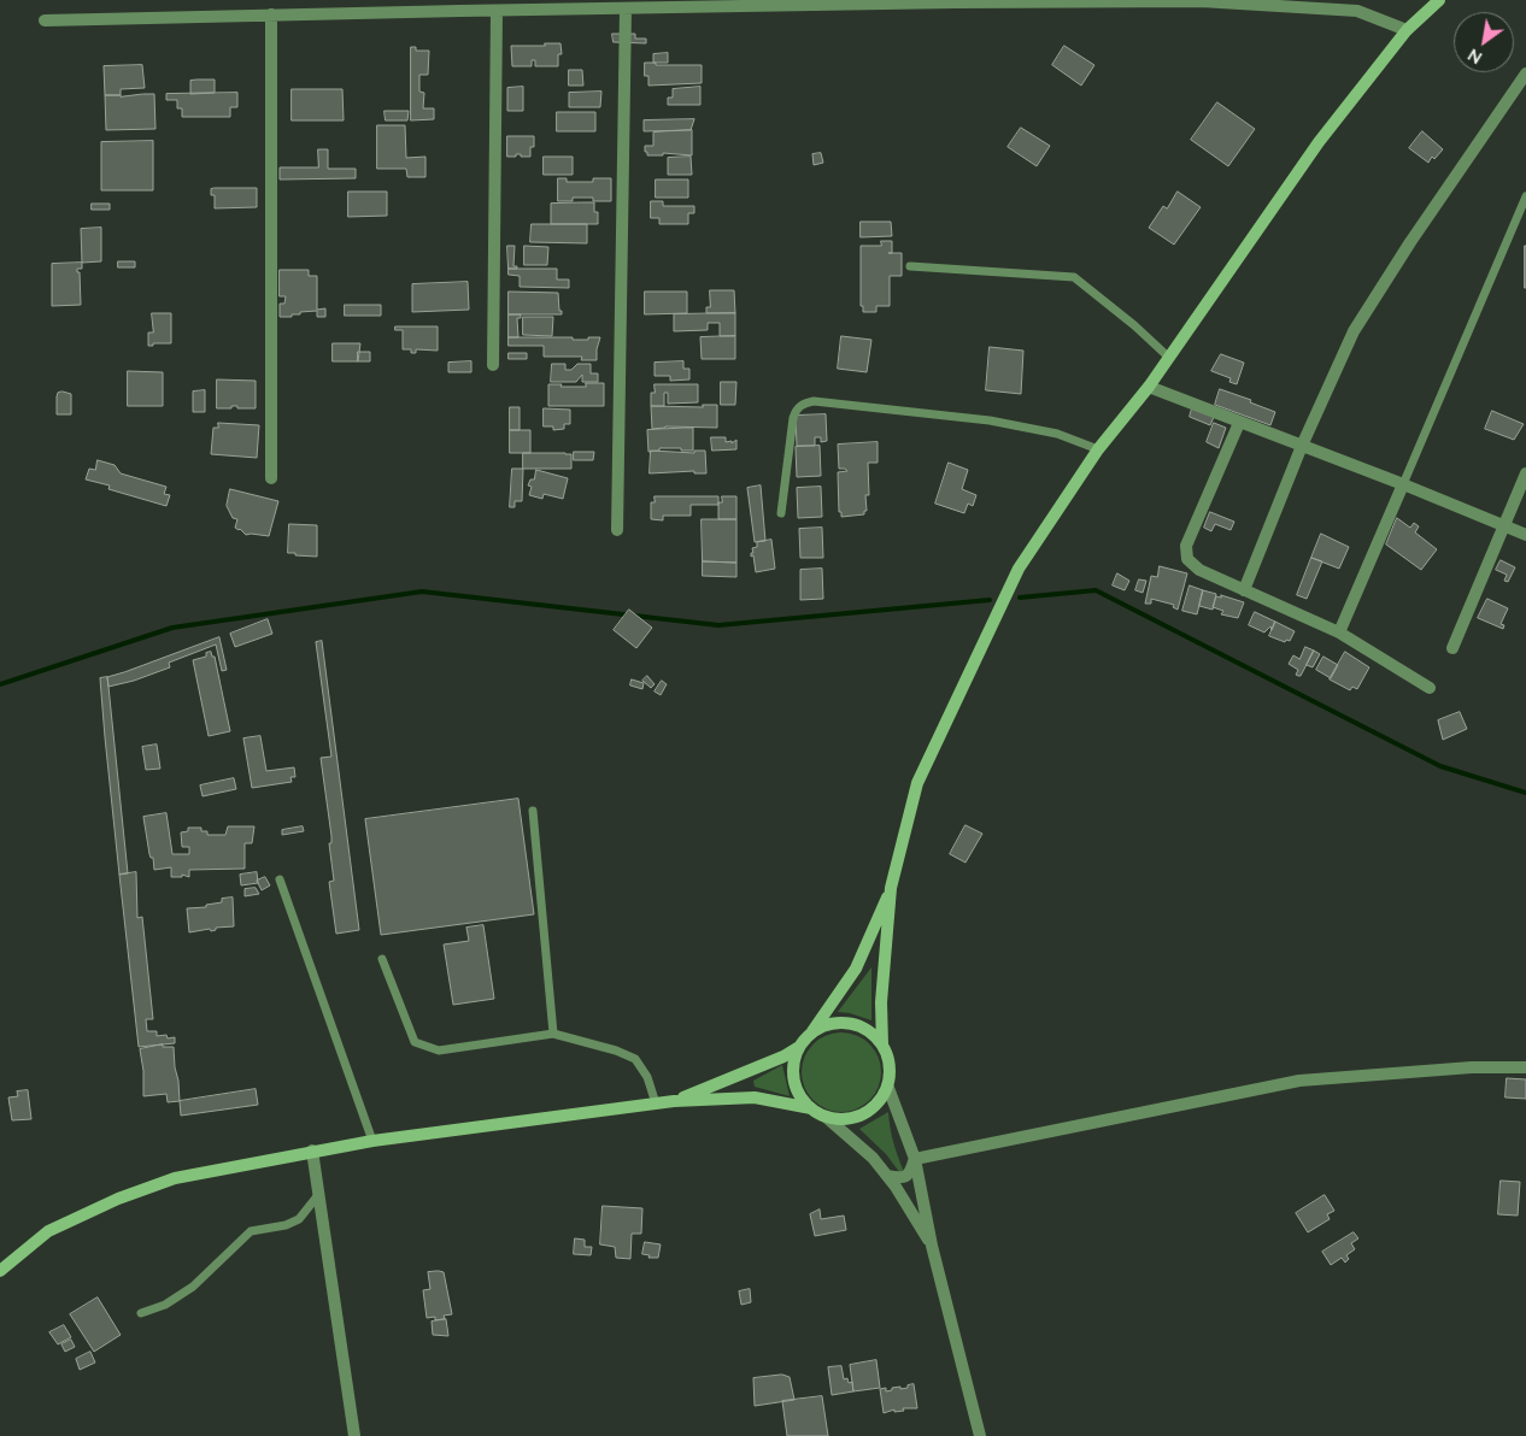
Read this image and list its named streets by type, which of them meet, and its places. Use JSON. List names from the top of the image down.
{
  "north": "bottom left"
}
